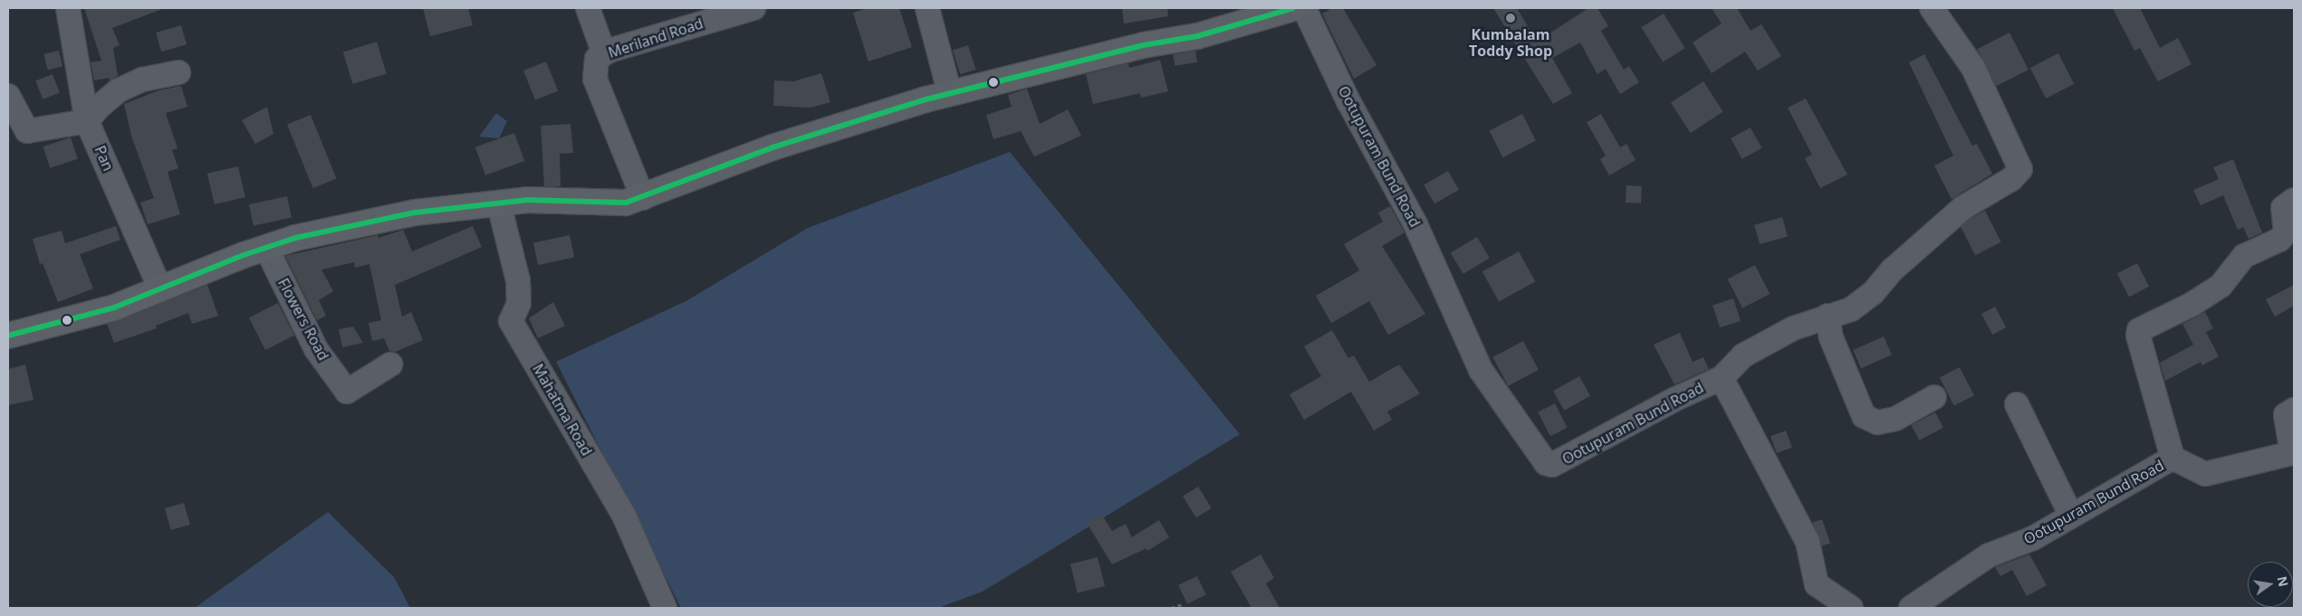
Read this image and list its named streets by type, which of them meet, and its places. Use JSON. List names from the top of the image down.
{
  "streets": {
    "street": [
      "Meriland Road",
      "Ootupuram Bund Road",
      "Pan",
      "Flowers Road",
      "Mahatma Road"
    ]
  },
  "places": ["Kumbalam Toddy Shop"],
  "north": "right"
}
